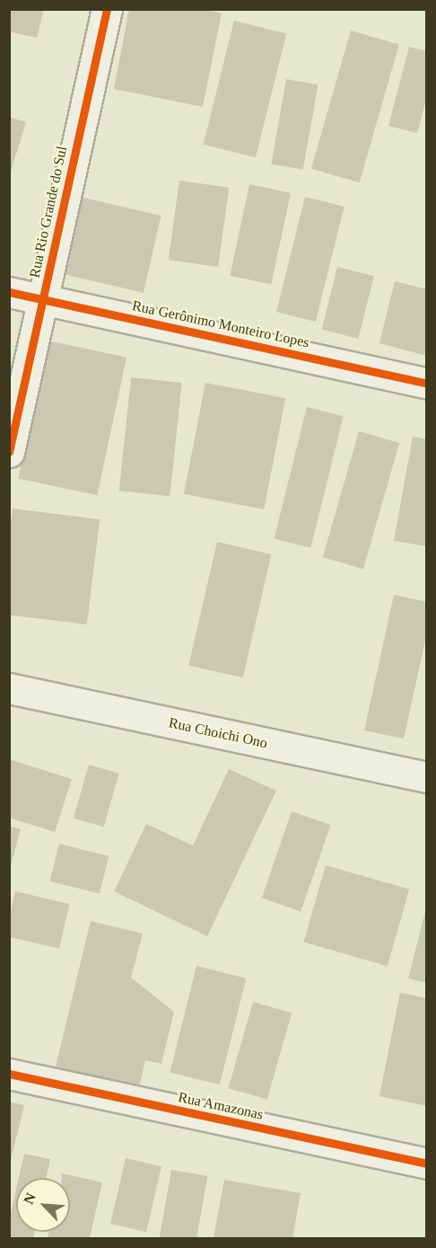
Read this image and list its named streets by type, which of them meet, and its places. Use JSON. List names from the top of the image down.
{
  "streets": {
    "street": [
      "Rua Rio Grande do Sul",
      "Rua Gerônimo Monteiro Lopes",
      "Rua Choichi Ono",
      "Rua Amazonas"
    ]
  },
  "crossings": [
    ["Rua Rio Grande do Sul", "Rua Gerônimo Monteiro Lopes"]
  ],
  "north": "top left"
}
